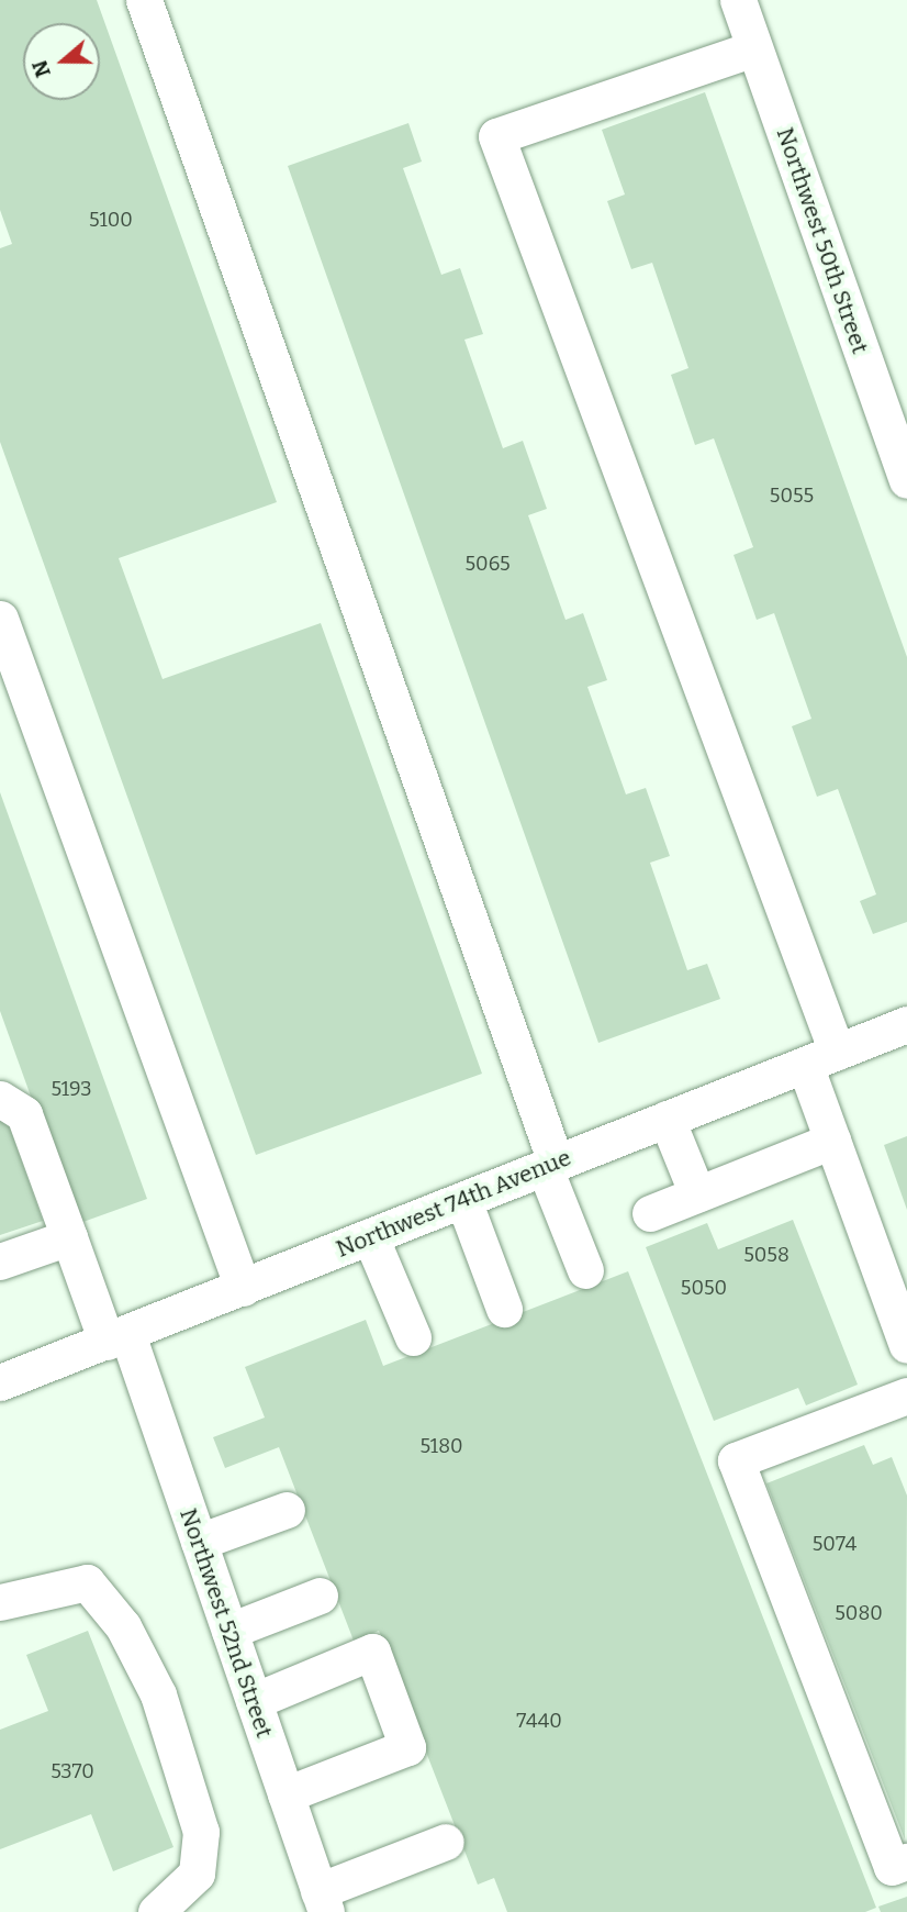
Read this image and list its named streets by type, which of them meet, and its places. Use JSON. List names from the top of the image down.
{
  "streets": {
    "street": ["Northwest 50th Street", "Northwest 74th Avenue", "Northwest 52nd Street"]
  },
  "crossings": [
    ["Northwest 74th Avenue", "Northwest 52nd Street"]
  ],
  "house_numbers": [
    "5100",
    "5055",
    "5065",
    "5193",
    "5058",
    "5050",
    "5180",
    "5074",
    "5080",
    "7440",
    "5370"
  ],
  "north": "left"
}
